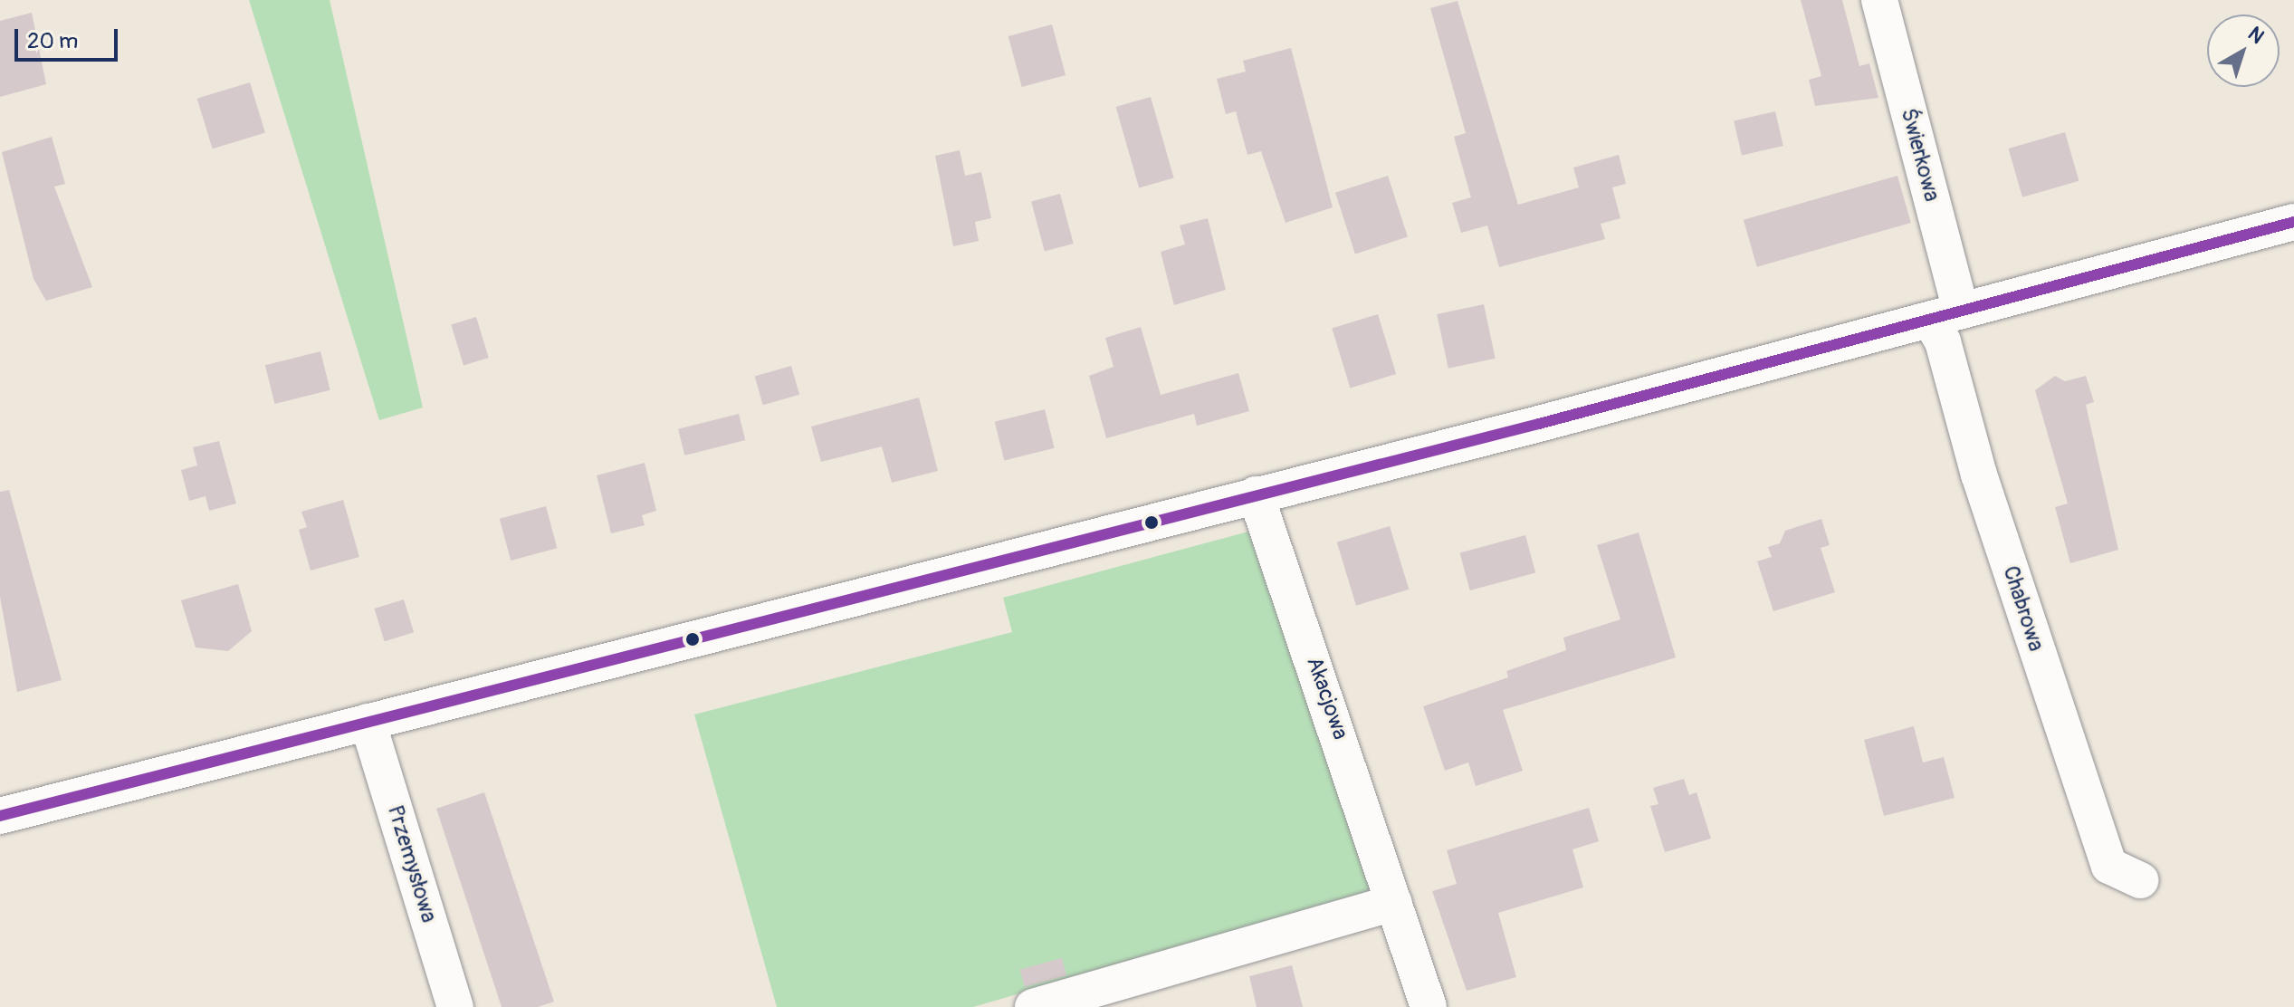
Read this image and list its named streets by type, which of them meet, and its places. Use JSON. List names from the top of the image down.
{
  "streets": {
    "street": [
      "Świerkowa",
      "Chabrowa",
      "Akacjowa",
      "Przemysłowa"
    ]
  },
  "crossings": [
    ["Świerkowa", "Chabrowa"]
  ],
  "scale_bar": "20 m",
  "north": "top right"
}
